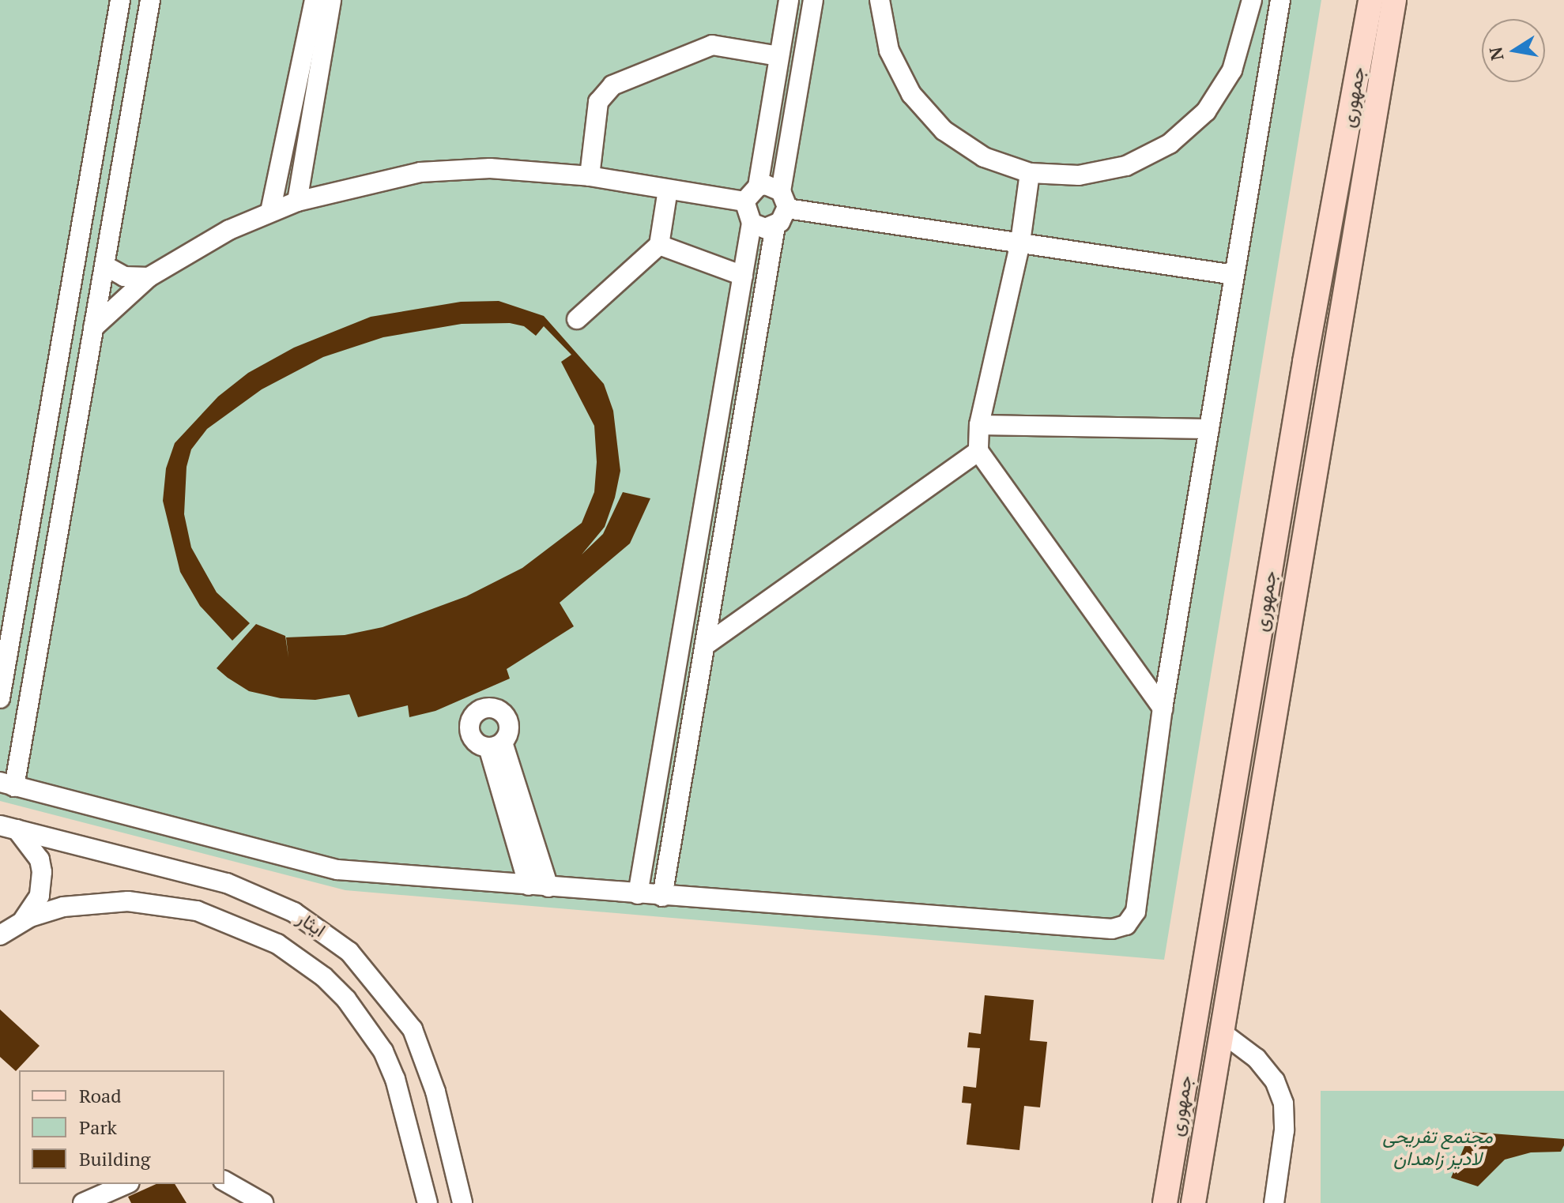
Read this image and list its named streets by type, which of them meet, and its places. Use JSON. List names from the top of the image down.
{
  "streets": {
    "main road": ["جمهوری"],
    "street": ["ایثار"]
  },
  "parks": ["مجتمع تفریحی لادیز زاهدان"],
  "legend": ["Road", "Park", "Building"],
  "north": "left"
}
